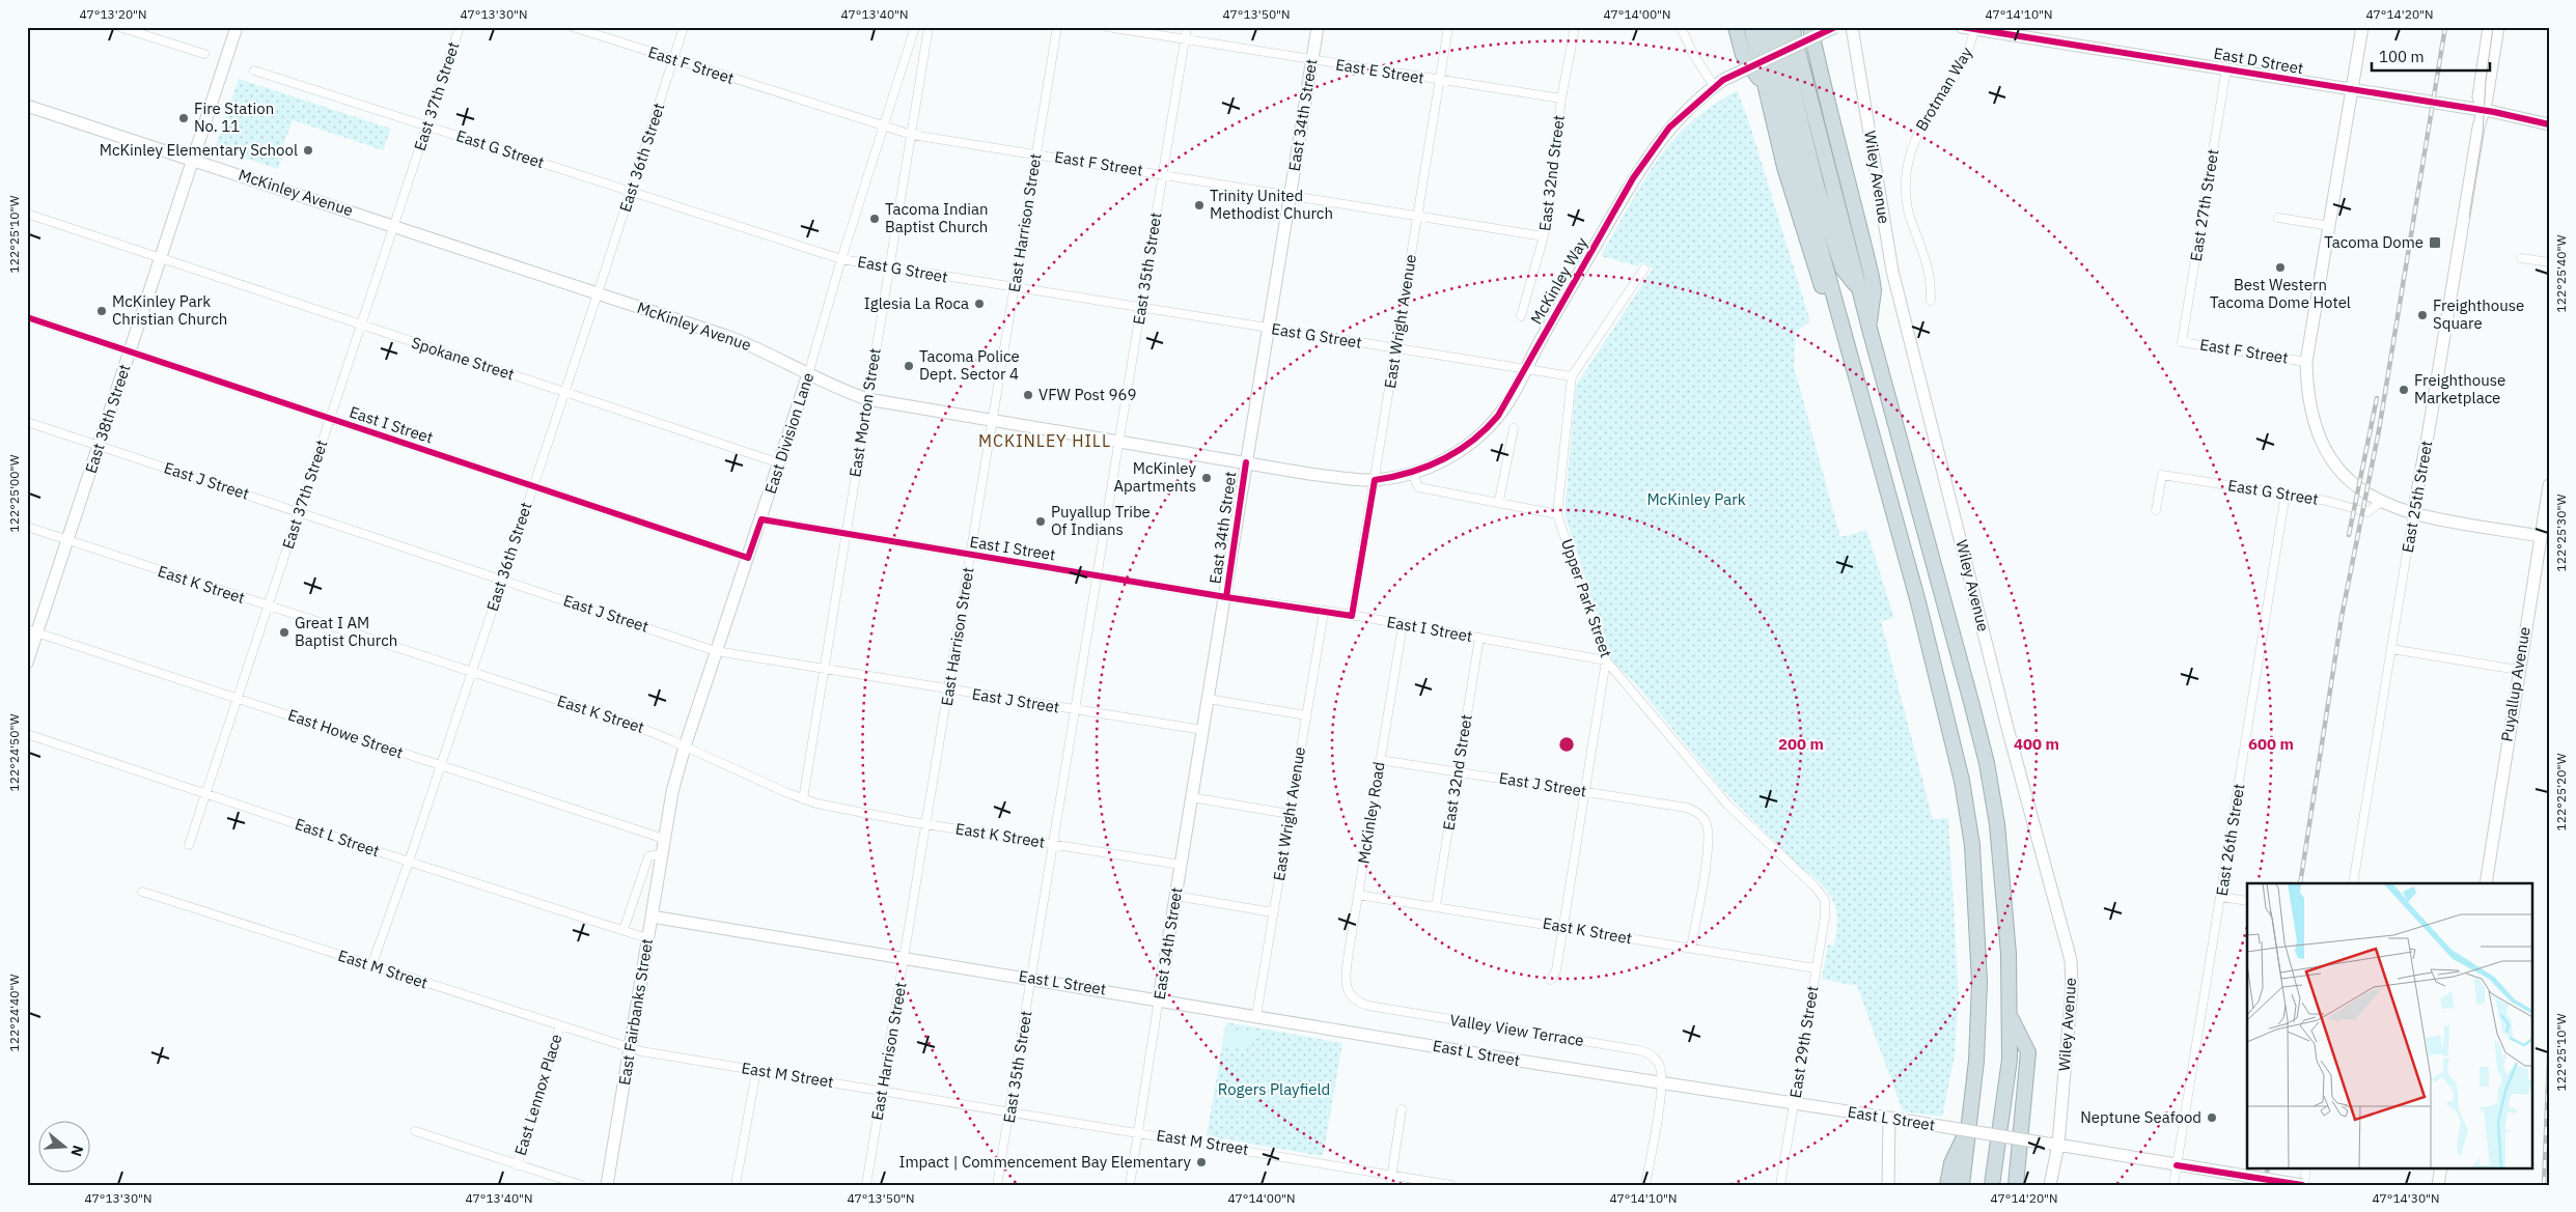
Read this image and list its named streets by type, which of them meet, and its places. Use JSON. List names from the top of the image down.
{
  "streets": {
    "street": [
      "East D Street",
      "East F Street",
      "East E Street",
      "Brotman Way",
      "East 37th Street",
      "East 34th Street",
      "East G Street",
      "East 36th Street",
      "East 32nd Street",
      "Wiley Avenue",
      "McKinley Avenue",
      "East 27th Street",
      "East Harrison Street",
      "East 35th Street",
      "McKinley Way",
      "East Wright Avenue",
      "Spokane Street",
      "East Morton Street",
      "East 38th Street",
      "East I Street",
      "East Division Lane",
      "East J Street",
      "East 25th Street",
      "East K Street",
      "Upper Park Street",
      "Puyallup Avenue",
      "East Howe Street",
      "McKinley Road",
      "East L Street",
      "East 26th Street",
      "East M Street",
      "East Fairbanks Street",
      "Valley View Terrace",
      "East 29th Street",
      "East Lennox Place"
    ]
  },
  "crossings": [
    ["East D Street", "Brotman Way"],
    ["East D Street", "East 27th Street"],
    ["East D Street", "East 25th Street"],
    ["East F Street", "East 34th Street"],
    ["East F Street", "East 36th Street"],
    ["East F Street", "East 32nd Street"],
    ["East F Street", "East 27th Street"],
    ["East F Street", "East Harrison Street"],
    ["East F Street", "East 35th Street"],
    ["East F Street", "East Wright Avenue"],
    ["East F Street", "East Morton Street"],
    ["East F Street", "East Division Lane"],
    ["East E Street", "East 34th Street"],
    ["East E Street", "East 32nd Street"],
    ["East E Street", "East 35th Street"],
    ["East E Street", "East Wright Avenue"],
    ["East 37th Street", "East G Street"],
    ["East 37th Street", "McKinley Avenue"],
    ["East 37th Street", "Spokane Street"],
    ["East 37th Street", "East I Street"],
    ["East 37th Street", "East J Street"],
    ["East 37th Street", "East K Street"],
    ["East 37th Street", "East Howe Street"],
    ["East 37th Street", "East L Street"],
    ["East 34th Street", "East G Street"],
    ["East 34th Street", "McKinley Avenue"],
    ["East 34th Street", "East I Street"],
    ["East 34th Street", "East J Street"],
    ["East 34th Street", "East K Street"],
    ["East 34th Street", "East L Street"],
    ["East 34th Street", "East M Street"],
    ["East G Street", "East 36th Street"],
    ["East G Street", "East Harrison Street"],
    ["East G Street", "East 35th Street"],
    ["East G Street", "McKinley Way"],
    ["East G Street", "East Wright Avenue"],
    ["East G Street", "East Morton Street"],
    ["East G Street", "East Division Lane"],
    ["East G Street", "Upper Park Street"],
    ["East G Street", "East 26th Street"],
    ["East 36th Street", "McKinley Avenue"],
    ["East 36th Street", "Spokane Street"],
    ["East 36th Street", "East I Street"],
    ["East 36th Street", "East J Street"],
    ["East 36th Street", "East K Street"],
    ["East 36th Street", "East Howe Street"],
    ["East 36th Street", "East L Street"],
    ["East 36th Street", "East M Street"],
    ["East 32nd Street", "East I Street"],
    ["East 32nd Street", "East J Street"],
    ["East 32nd Street", "East K Street"],
    ["Wiley Avenue", "East L Street"],
    ["McKinley Avenue", "East Harrison Street"],
    ["McKinley Avenue", "East 35th Street"],
    ["McKinley Avenue", "McKinley Way"],
    ["McKinley Avenue", "East Wright Avenue"],
    ["McKinley Avenue", "East Morton Street"],
    ["McKinley Avenue", "East 38th Street"],
    ["McKinley Avenue", "East Division Lane"],
    ["East Harrison Street", "East I Street"],
    ["East Harrison Street", "East J Street"],
    ["East Harrison Street", "East K Street"],
    ["East Harrison Street", "East L Street"],
    ["East Harrison Street", "East M Street"],
    ["East 35th Street", "East I Street"],
    ["East 35th Street", "East J Street"],
    ["East 35th Street", "East K Street"],
    ["East 35th Street", "East L Street"],
    ["East 35th Street", "East M Street"],
    ["McKinley Way", "East Wright Avenue"],
    ["East Wright Avenue", "East I Street"],
    ["East Wright Avenue", "East L Street"],
    ["Spokane Street", "East 38th Street"],
    ["Spokane Street", "East Division Lane"],
    ["East Morton Street", "East I Street"],
    ["East Morton Street", "East J Street"],
    ["East Morton Street", "East K Street"],
    ["East 38th Street", "East I Street"],
    ["East 38th Street", "East J Street"],
    ["East 38th Street", "East K Street"],
    ["East 38th Street", "East Howe Street"],
    ["East I Street", "East Division Lane"],
    ["East I Street", "Upper Park Street"],
    ["East I Street", "McKinley Road"],
    ["East Division Lane", "East J Street"],
    ["East Division Lane", "East K Street"],
    ["East Division Lane", "East Howe Street"],
    ["East Division Lane", "East Fairbanks Street"],
    ["East J Street", "East K Street"],
    ["East J Street", "McKinley Road"],
    ["East K Street", "McKinley Road"],
    ["East K Street", "East 29th Street"],
    ["Upper Park Street", "East 29th Street"],
    ["East Howe Street", "East Fairbanks Street"],
    ["McKinley Road", "Valley View Terrace"],
    ["East L Street", "East 26th Street"],
    ["East L Street", "East Fairbanks Street"],
    ["East L Street", "Valley View Terrace"],
    ["East L Street", "East 29th Street"],
    ["East M Street", "East Fairbanks Street"],
    ["East M Street", "East Lennox Place"]
  ],
  "districts": ["MCKINLEY HILL"],
  "parks": ["McKinley Park", "Rogers Playfield"],
  "places": {
    "other": [
      "Fire Station No. 11",
      "McKinley Elementary School",
      "Trinity United Methodist Church",
      "Tacoma Indian Baptist Church",
      "Best Western Tacoma Dome Hotel",
      "Iglesia La Roca",
      "McKinley Park Christian Church",
      "Freighthouse Square",
      "Tacoma Police Dept. Sector 4",
      "Freighthouse Marketplace",
      "VFW Post 969",
      "McKinley Apartments",
      "Puyallup Tribe Of Indians",
      "Great I AM Baptist Church",
      "Neptune Seafood",
      "Impact | Commencement Bay Elementary"
    ],
    "transit": ["Tacoma Dome"]
  },
  "scale_bar": "100 m",
  "north": "right",
  "coordinates": [
    "47°13'20\"N",
    "47°13'30\"N",
    "47°13'40\"N",
    "47°13'50\"N",
    "47°14'00\"N",
    "47°14'10\"N",
    "47°14'20\"N",
    "122°25'10\"W",
    "122°25'40\"W",
    "122°25'00\"W",
    "122°25'30\"W",
    "122°24'50\"W",
    "122°25'20\"W",
    "122°24'40\"W",
    "47°14'30\"N"
  ],
  "rings": ["200 m", "400 m", "600 m"]
}
